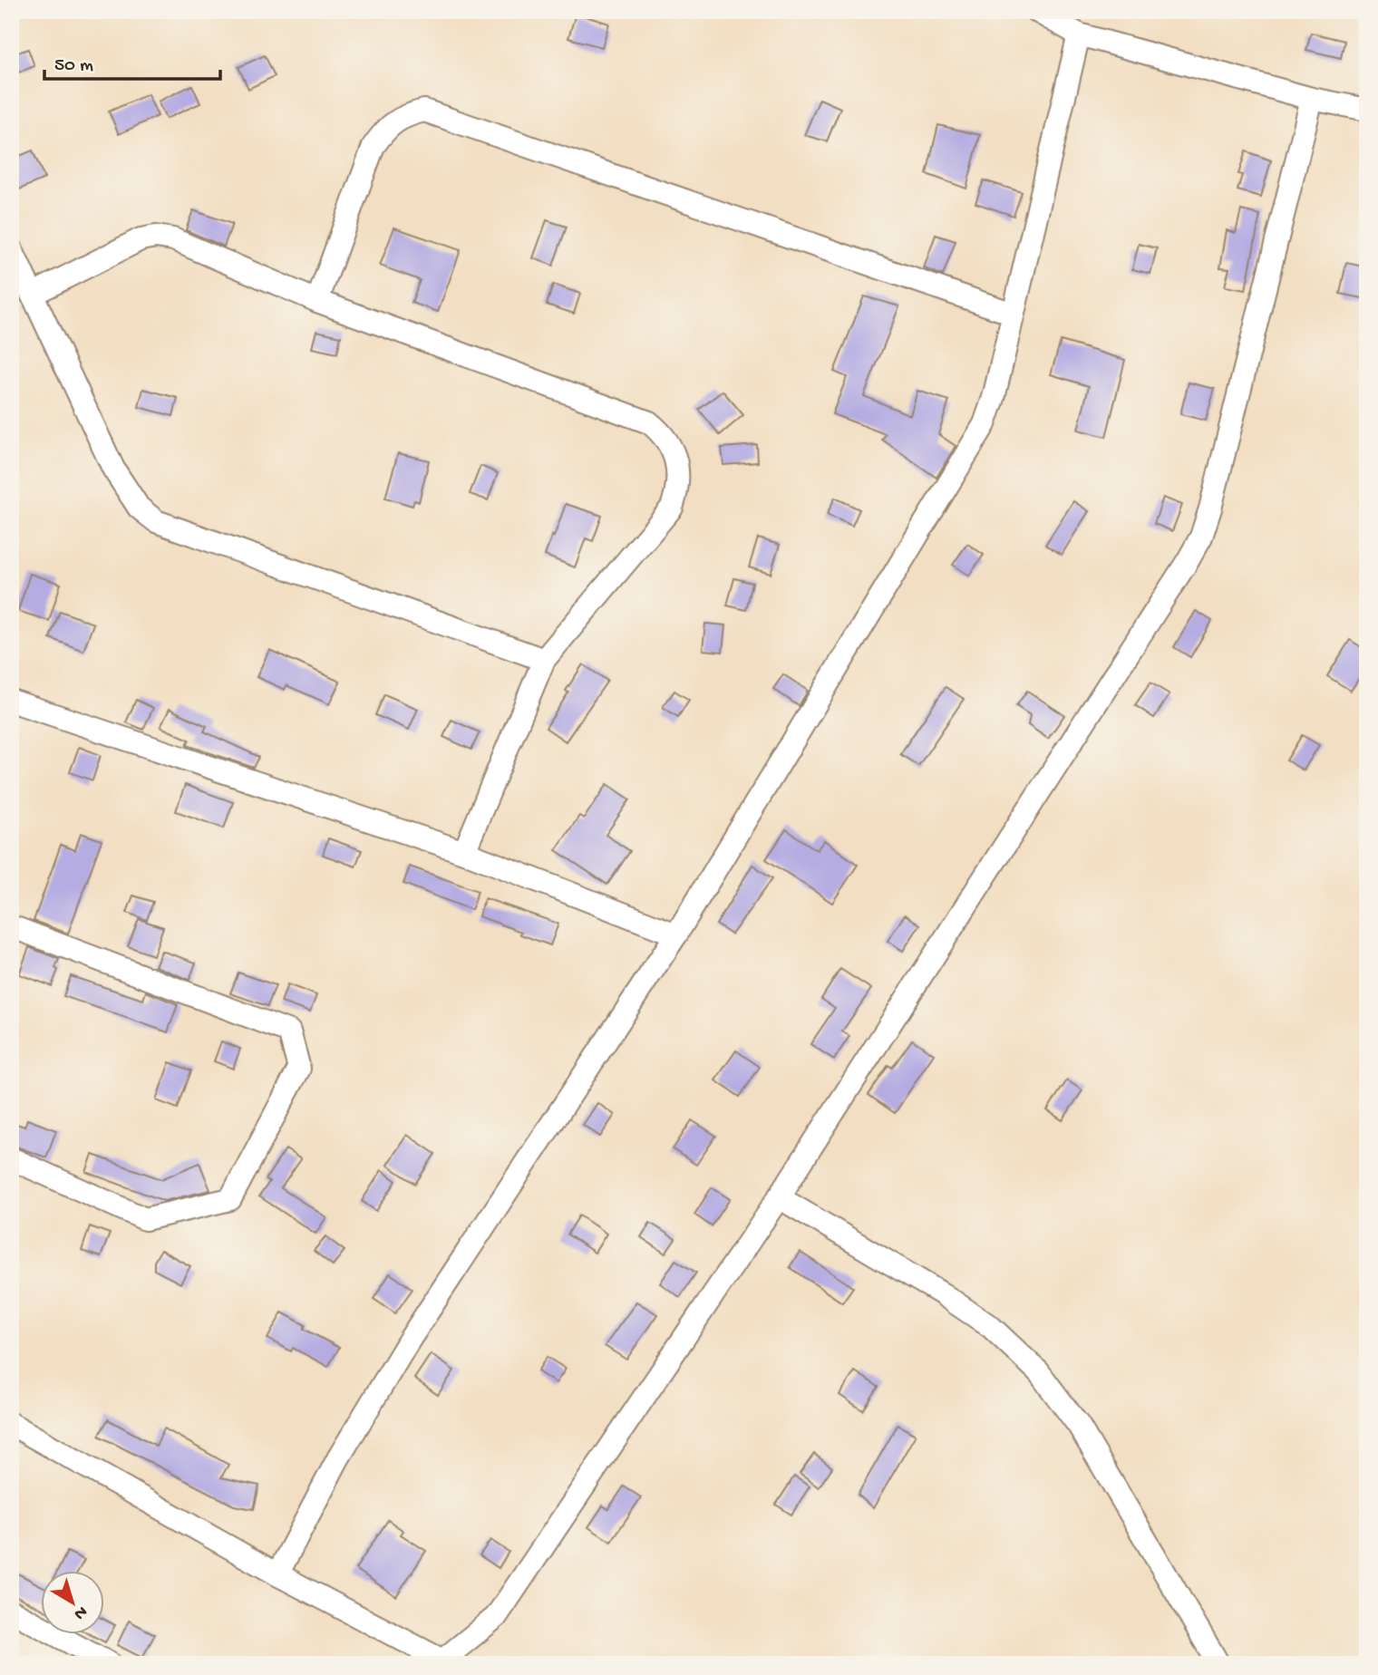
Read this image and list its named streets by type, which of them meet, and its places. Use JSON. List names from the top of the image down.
{
  "scale_bar": "50 m",
  "north": "bottom right"
}
